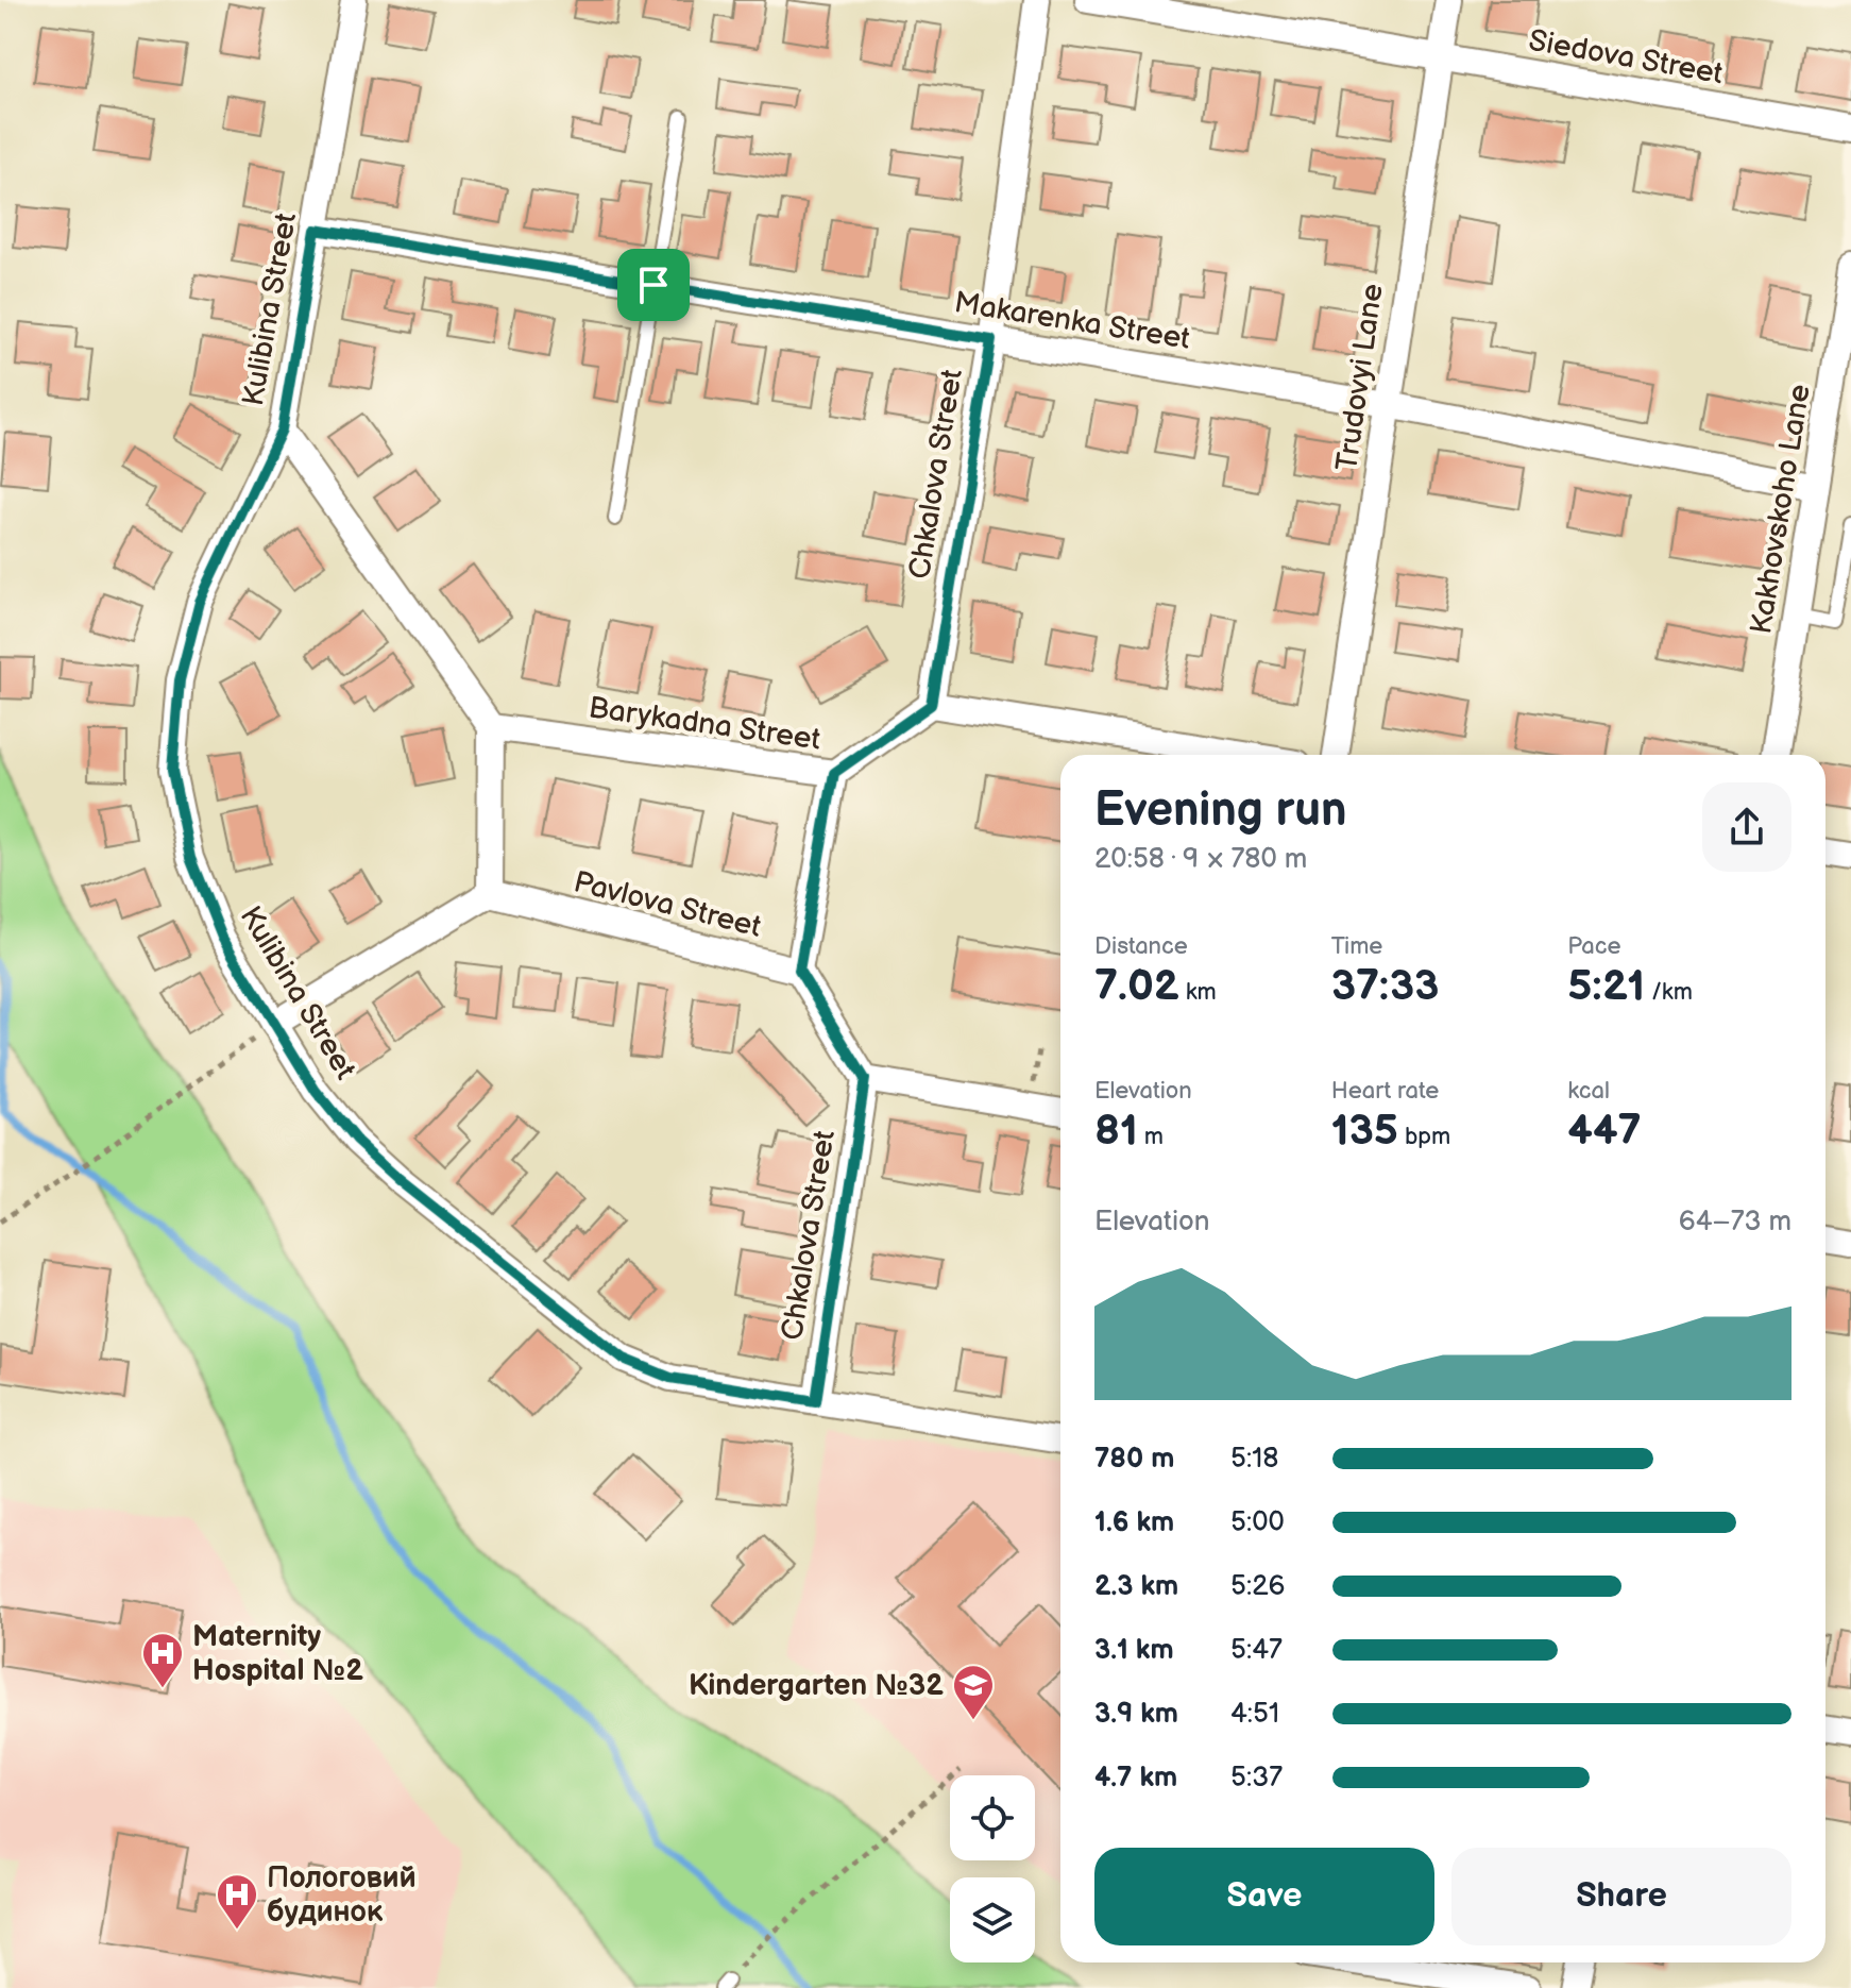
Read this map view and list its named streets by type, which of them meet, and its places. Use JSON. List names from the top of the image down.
{
  "streets": {
    "street": [
      "Siedova Street",
      "Kulibina Street",
      "Makarenka Street",
      "Trudovyi Lane",
      "Chkalova Street",
      "Kakhovskoho Lane",
      "Barykadna Street",
      "Pavlova Street"
    ]
  },
  "crossings": [
    ["Siedova Street", "Trudovyi Lane"],
    ["Kulibina Street", "Makarenka Street"],
    ["Kulibina Street", "Chkalova Street"],
    ["Makarenka Street", "Trudovyi Lane"],
    ["Makarenka Street", "Chkalova Street"],
    ["Makarenka Street", "Kakhovskoho Lane"],
    ["Chkalova Street", "Barykadna Street"]
  ],
  "places": {
    "hospital": ["Maternity Hospital №2", "Пологовий будинок"],
    "school or university": ["Kindergarten №32"]
  },
  "page": {
    "heading": ["Evening run", "20:58 · 9 × 780 m"],
    "stats": [
      ["Distance", "7.02 km"],
      ["Time", "37:33"],
      ["Pace", "5:21 /km"],
      ["Elevation", "81 m"],
      ["Heart rate", "135 bpm"],
      ["kcal", "447"]
    ],
    "chart": ["Elevation", "64–73 m"],
    "list": [
      {
        "name": "780 m",
        "note": "5:18"
      },
      {
        "name": "1.6 km",
        "note": "5:00"
      },
      {
        "name": "2.3 km",
        "note": "5:26"
      },
      {
        "name": "3.1 km",
        "note": "5:47"
      },
      {
        "name": "3.9 km",
        "note": "4:51"
      },
      {
        "name": "4.7 km",
        "note": "5:37"
      }
    ],
    "buttons": ["Save", "Share"]
  }
}
